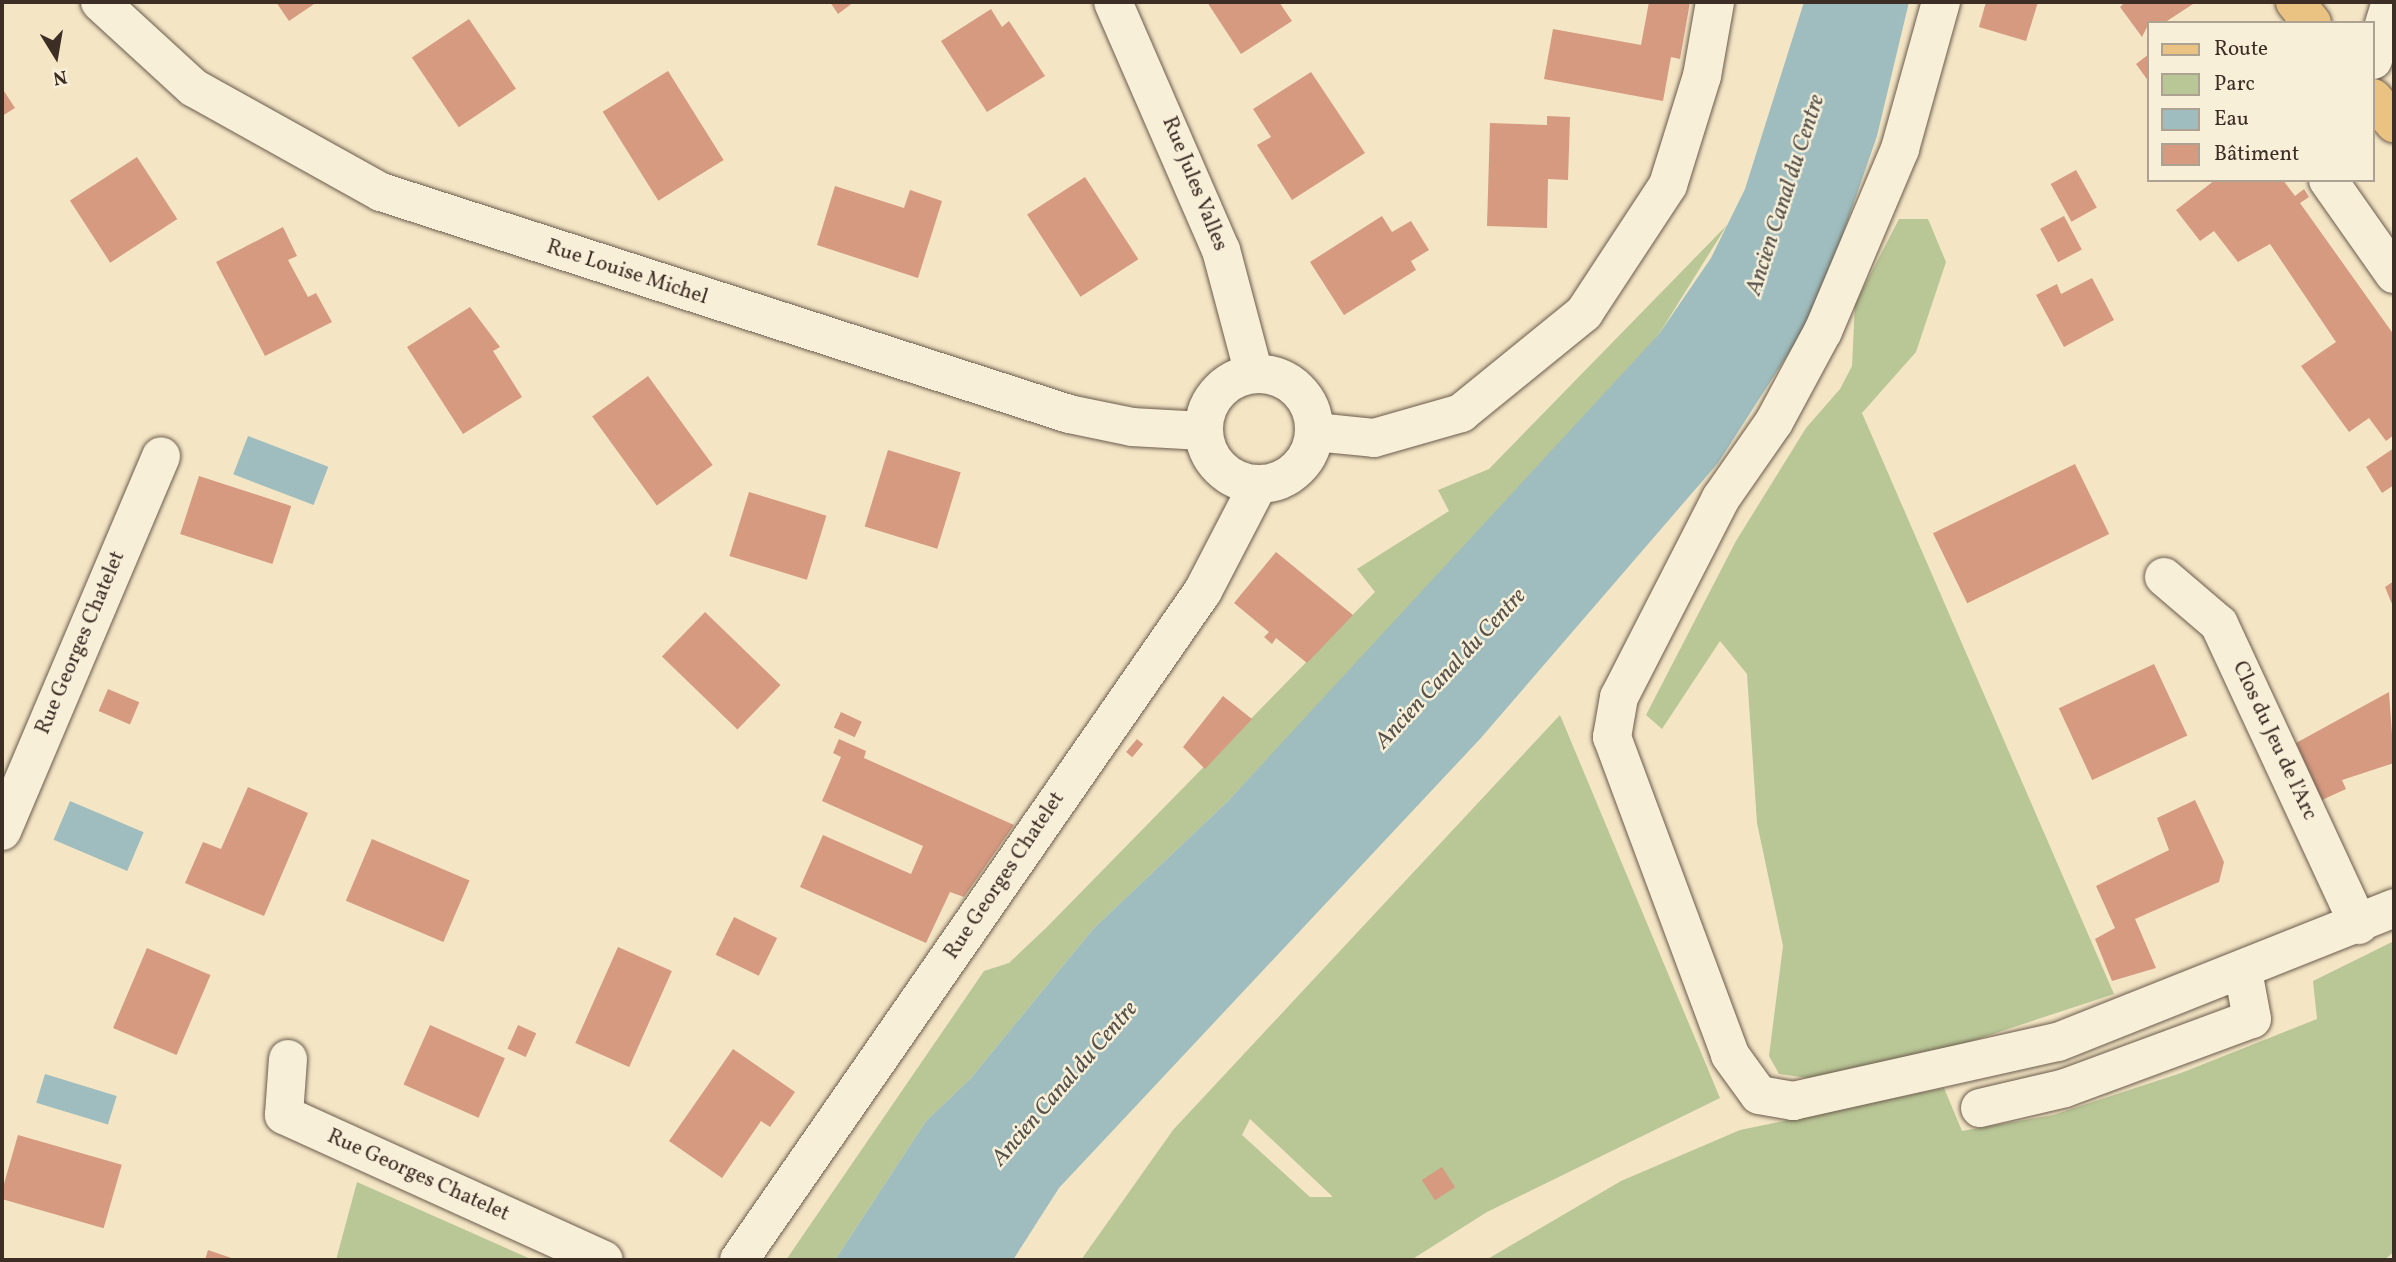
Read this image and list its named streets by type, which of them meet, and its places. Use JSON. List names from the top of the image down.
{
  "streets": {
    "street": [
      "Rue Jules Valles",
      "Rue Louise Michel",
      "Rue Georges Chatelet",
      "Clos du Jeu de l'Arc"
    ]
  },
  "crossings": [
    ["Rue Jules Valles", "Rue Louise Michel"],
    ["Rue Jules Valles", "Rue Georges Chatelet"],
    ["Rue Louise Michel", "Rue Georges Chatelet"]
  ],
  "water": ["Ancien Canal du Centre"],
  "legend": [
    "Route",
    "Parc",
    "Eau",
    "Bâtiment"
  ],
  "north": "bottom"
}
